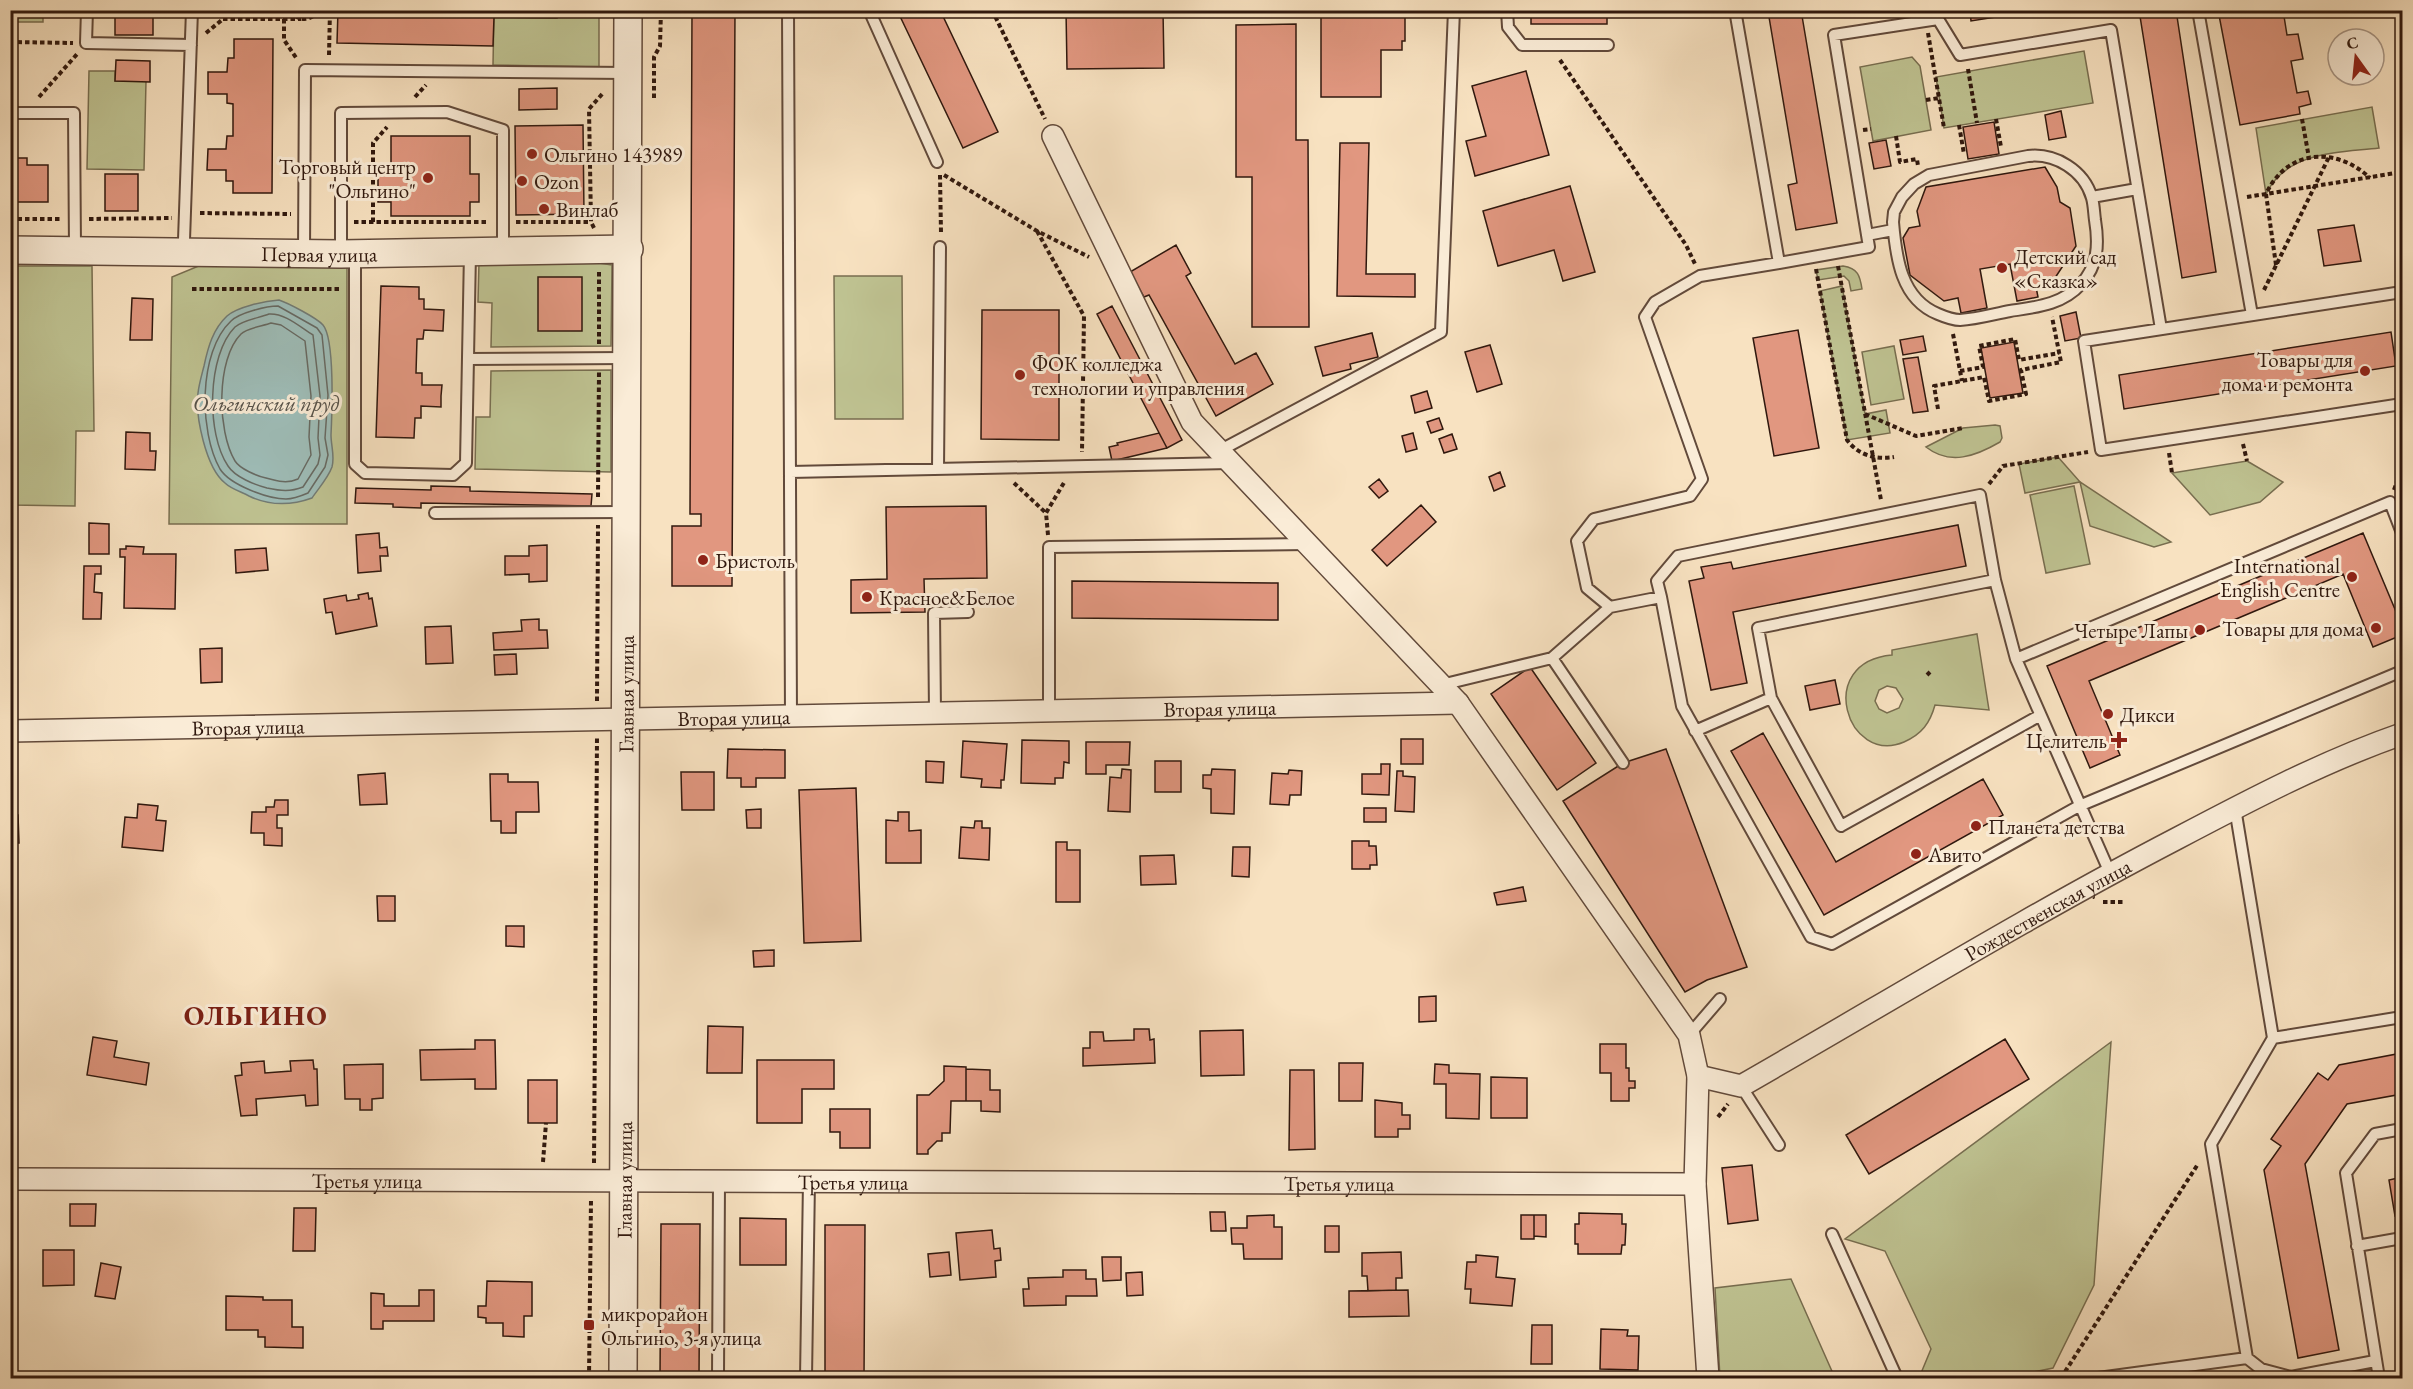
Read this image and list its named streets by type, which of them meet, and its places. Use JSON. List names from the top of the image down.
{
  "streets": {
    "street": [
      "Первая улица",
      "Главная улица",
      "Вторая улица",
      "Рождественская улица",
      "Третья улица"
    ]
  },
  "crossings": [
    ["Первая улица", "Главная улица"],
    ["Главная улица", "Вторая улица"],
    ["Главная улица", "Третья улица"]
  ],
  "districts": ["ОЛЬГИНО"],
  "water": ["Ольгинский пруд"],
  "places": {
    "other": [
      "Ольгино 143989",
      "Торговый центр \"Ольгино\"",
      "Ozon",
      "Винлаб",
      "Детский сад «Сказка»",
      "Товары для дома и ремонта",
      "ФОК колледжа технологии и управления",
      "Бристоль",
      "International English Centre",
      "Красное&Белое",
      "Товары для дома",
      "Четыре Лапы",
      "Дикси",
      "Планета детства",
      "Авито"
    ],
    "health": ["Целитель"],
    "transit": ["микрорайон Ольгино, 3-я улица"]
  },
  "north": "top"
}
